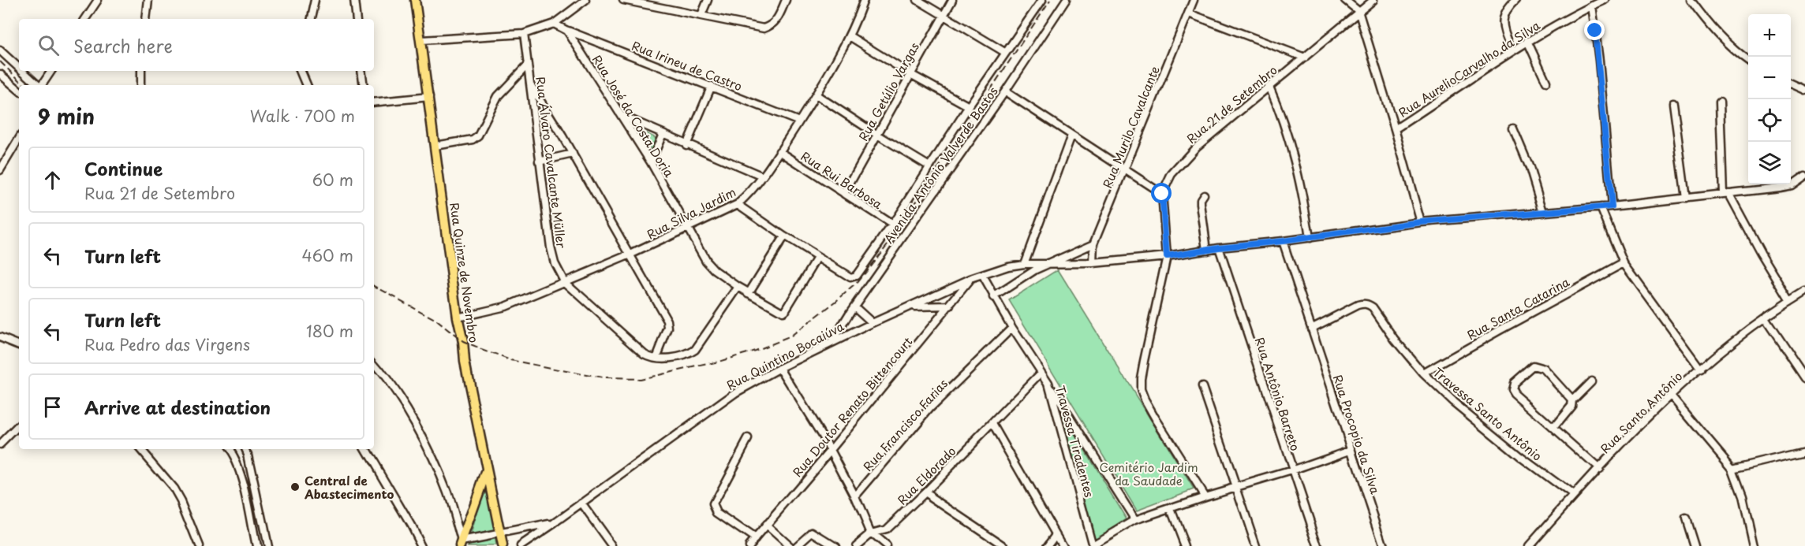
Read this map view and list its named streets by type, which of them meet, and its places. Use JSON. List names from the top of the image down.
{
  "streets": {
    "main road": ["Rua Quinze de Novembro"],
    "street": [
      "Rua Irineu de Castro",
      "Rua AurelioCarvalho da Silva",
      "Rua Getúlio Vargas",
      "Rua 21 de Setembro",
      "Rua José da Costa Doria",
      "Rua Murilo Cavalcante",
      "Rua Álvaro Cavalcante Müller",
      "Avenida Antônio Valverde Bastos",
      "Rua Rui Barbosa",
      "Rua Silva Jardim",
      "Rua Santa Catarina",
      "Rua Quintino Bocaiúva",
      "Rua Antônio Barreto",
      "Rua Doutor Renato Bittencourt",
      "Rua Santo Antônio",
      "Travessa Santo Antônio",
      "Rua Francisco Farias",
      "Rua Procopio da Silva",
      "Travessa Tiradentes",
      "Rua Eldorado"
    ]
  },
  "crossings": [
    ["Rua Irineu de Castro", "Rua José da Costa Doria"],
    ["Rua Irineu de Castro", "Rua Silva Jardim"],
    ["Rua Getúlio Vargas", "Rua Rui Barbosa"],
    ["Rua José da Costa Doria", "Avenida Antônio Valverde Bastos"],
    ["Rua José da Costa Doria", "Rua Silva Jardim"],
    ["Rua Murilo Cavalcante", "Rua Quintino Bocaiúva"],
    ["Rua Álvaro Cavalcante Müller", "Rua Silva Jardim"],
    ["Avenida Antônio Valverde Bastos", "Rua Rui Barbosa"],
    ["Avenida Antônio Valverde Bastos", "Rua Quintino Bocaiúva"],
    ["Rua Rui Barbosa", "Rua Silva Jardim"],
    ["Rua Silva Jardim", "Rua Quinze de Novembro"],
    ["Rua Santa Catarina", "Travessa Santo Antônio"],
    ["Rua Quintino Bocaiúva", "Rua Antônio Barreto"],
    ["Rua Quintino Bocaiúva", "Rua Doutor Renato Bittencourt"],
    ["Rua Quintino Bocaiúva", "Rua Procopio da Silva"],
    ["Rua Quintino Bocaiúva", "Travessa Tiradentes"],
    ["Rua Santo Antônio", "Travessa Santo Antônio"],
    ["Travessa Santo Antônio", "Rua Procopio da Silva"],
    ["Rua Francisco Farias", "Travessa Tiradentes"],
    ["Travessa Tiradentes", "Rua Eldorado"]
  ],
  "parks": ["Cemitério Jardim da Saudade"],
  "places": ["Central de Abastecimento"],
  "page": {
    "map_buttons": ["+", "−"],
    "search": "Search here",
    "heading": ["9 min", "Walk · 700 m"],
    "list": [
      ["Continue", "Rua 21 de Setembro", "60 m"],
      ["Turn left", "460 m"],
      ["Turn left", "Rua Pedro das Virgens", "180 m"],
      "Arrive at destination"
    ]
  }
}
